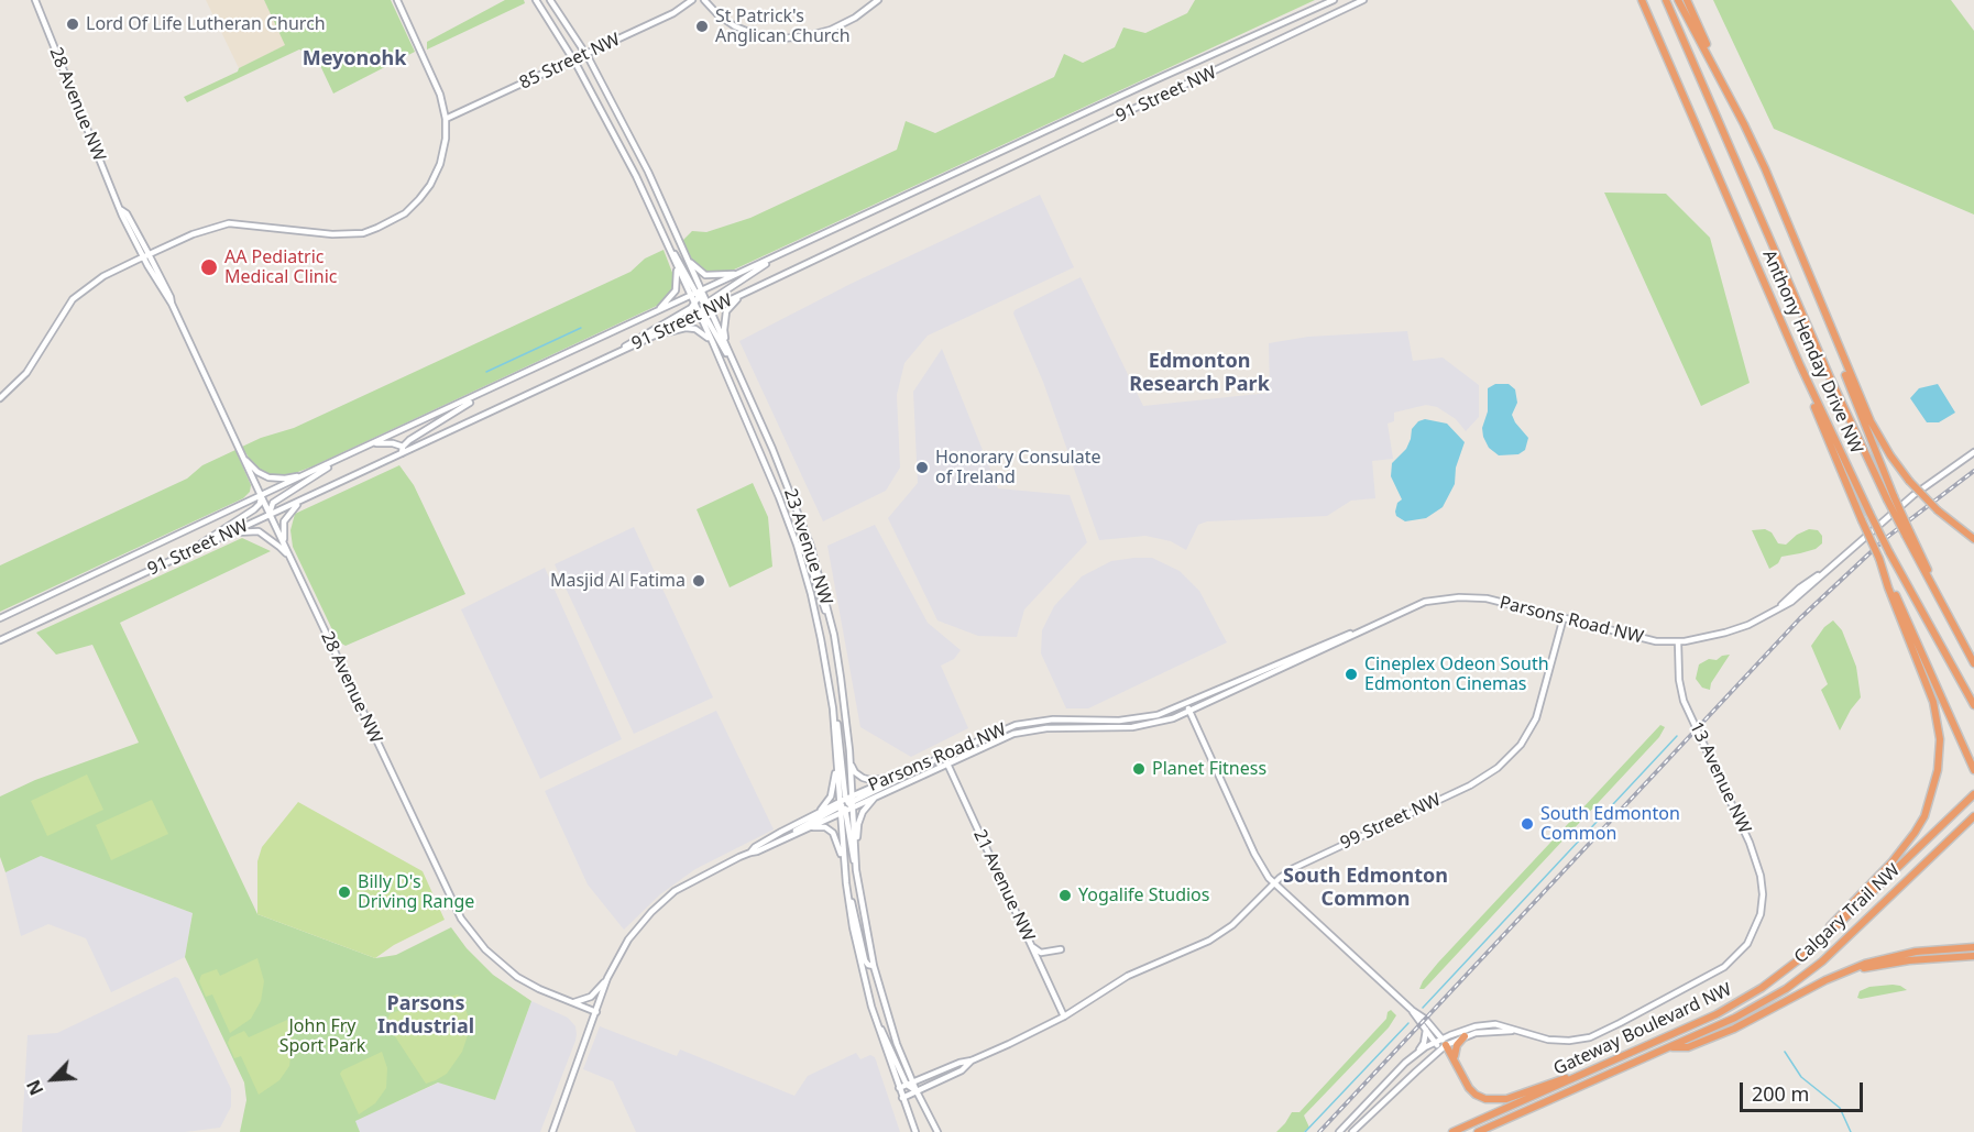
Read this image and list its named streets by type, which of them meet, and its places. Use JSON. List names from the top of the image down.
{
  "streets": {
    "highway": ["Anthony Henday Drive NW", "Calgary Trail NW", "Gateway Boulevard NW"],
    "main road": [
      "85 Street NW",
      "91 Street NW",
      "28 Avenue NW",
      "23 Avenue NW",
      "Parsons Road NW",
      "13 Avenue NW",
      "99 Street NW",
      "21 Avenue NW"
    ]
  },
  "crossings": [
    ["85 Street NW", "23 Avenue NW"],
    ["91 Street NW", "28 Avenue NW"],
    ["91 Street NW", "23 Avenue NW"],
    ["28 Avenue NW", "Parsons Road NW"],
    ["23 Avenue NW", "Parsons Road NW"],
    ["23 Avenue NW", "99 Street NW"],
    ["Parsons Road NW", "13 Avenue NW"],
    ["Parsons Road NW", "99 Street NW"],
    ["Parsons Road NW", "21 Avenue NW"],
    ["99 Street NW", "21 Avenue NW"]
  ],
  "districts": [
    "Meyonohk",
    "Edmonton Research Park",
    "South Edmonton Common",
    "Parsons Industrial"
  ],
  "parks": ["John Fry Sport Park"],
  "places": [
    "Lord Of Life Lutheran Church",
    "St Patrick's Anglican Church",
    "AA Pediatric Medical Clinic",
    "Honorary Consulate of Ireland",
    "Masjid Al Fatima",
    "Cineplex Odeon South Edmonton Cinemas",
    "Planet Fitness",
    "South Edmonton Common",
    "Billy D's Driving Range",
    "Yogalife Studios"
  ],
  "scale_bar": "200 m",
  "north": "bottom left"
}
